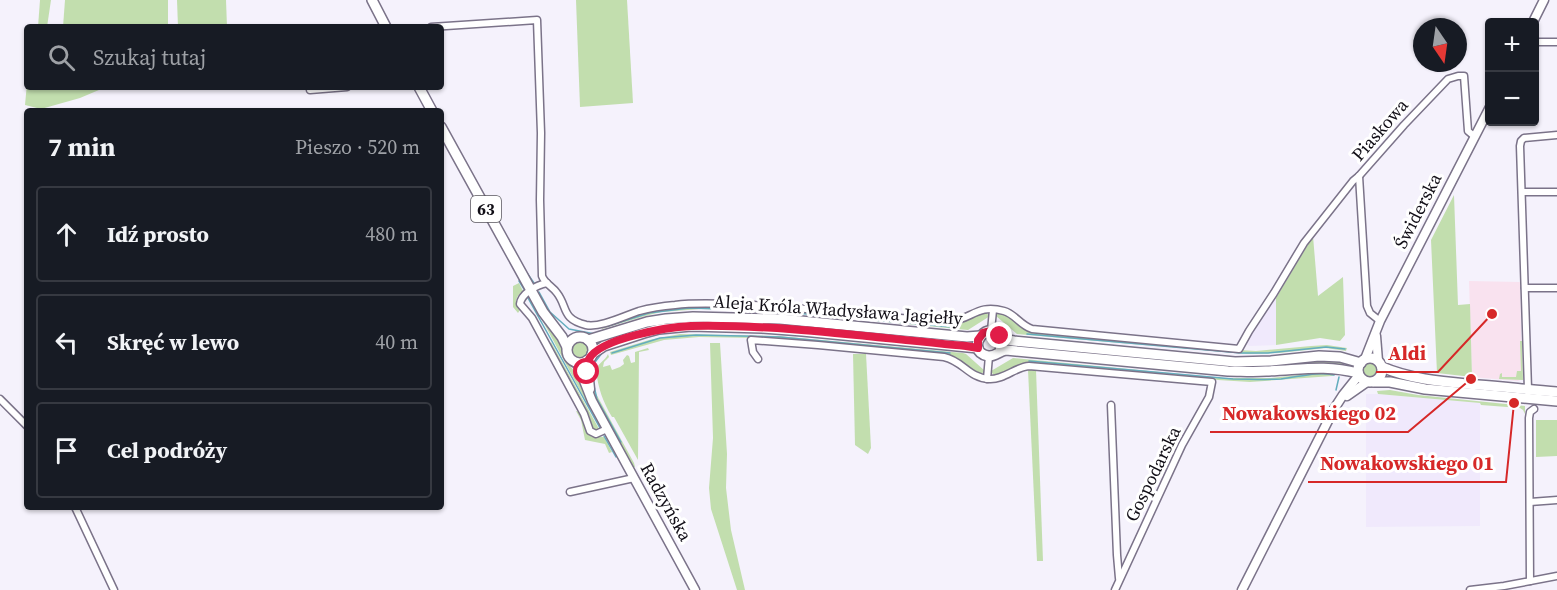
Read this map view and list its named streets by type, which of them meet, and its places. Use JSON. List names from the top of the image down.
{
  "streets": {
    "main road": [
      "63",
      "Świderska",
      "Aleja Króla Władysława Jagiełły",
      "Radzyńska"
    ],
    "street": ["Piaskowa", "Gospodarska"]
  },
  "crossings": [
    ["Piaskowa", "Świderska"],
    ["63", "Aleja Króla Władysława Jagiełły"],
    ["63", "Radzyńska"],
    ["Aleja Króla Władysława Jagiełły", "Radzyńska"]
  ],
  "places": ["Aldi", "Nowakowskiego 02", "Nowakowskiego 01"],
  "north": "bottom",
  "page": {
    "map_buttons": ["+", "−"],
    "search": "Szukaj tutaj",
    "heading": ["7 min", "Pieszo · 520 m"],
    "list": [
      ["Idź prosto", "480 m"],
      ["Skręć w lewo", "40 m"],
      "Cel podróży"
    ]
  }
}
